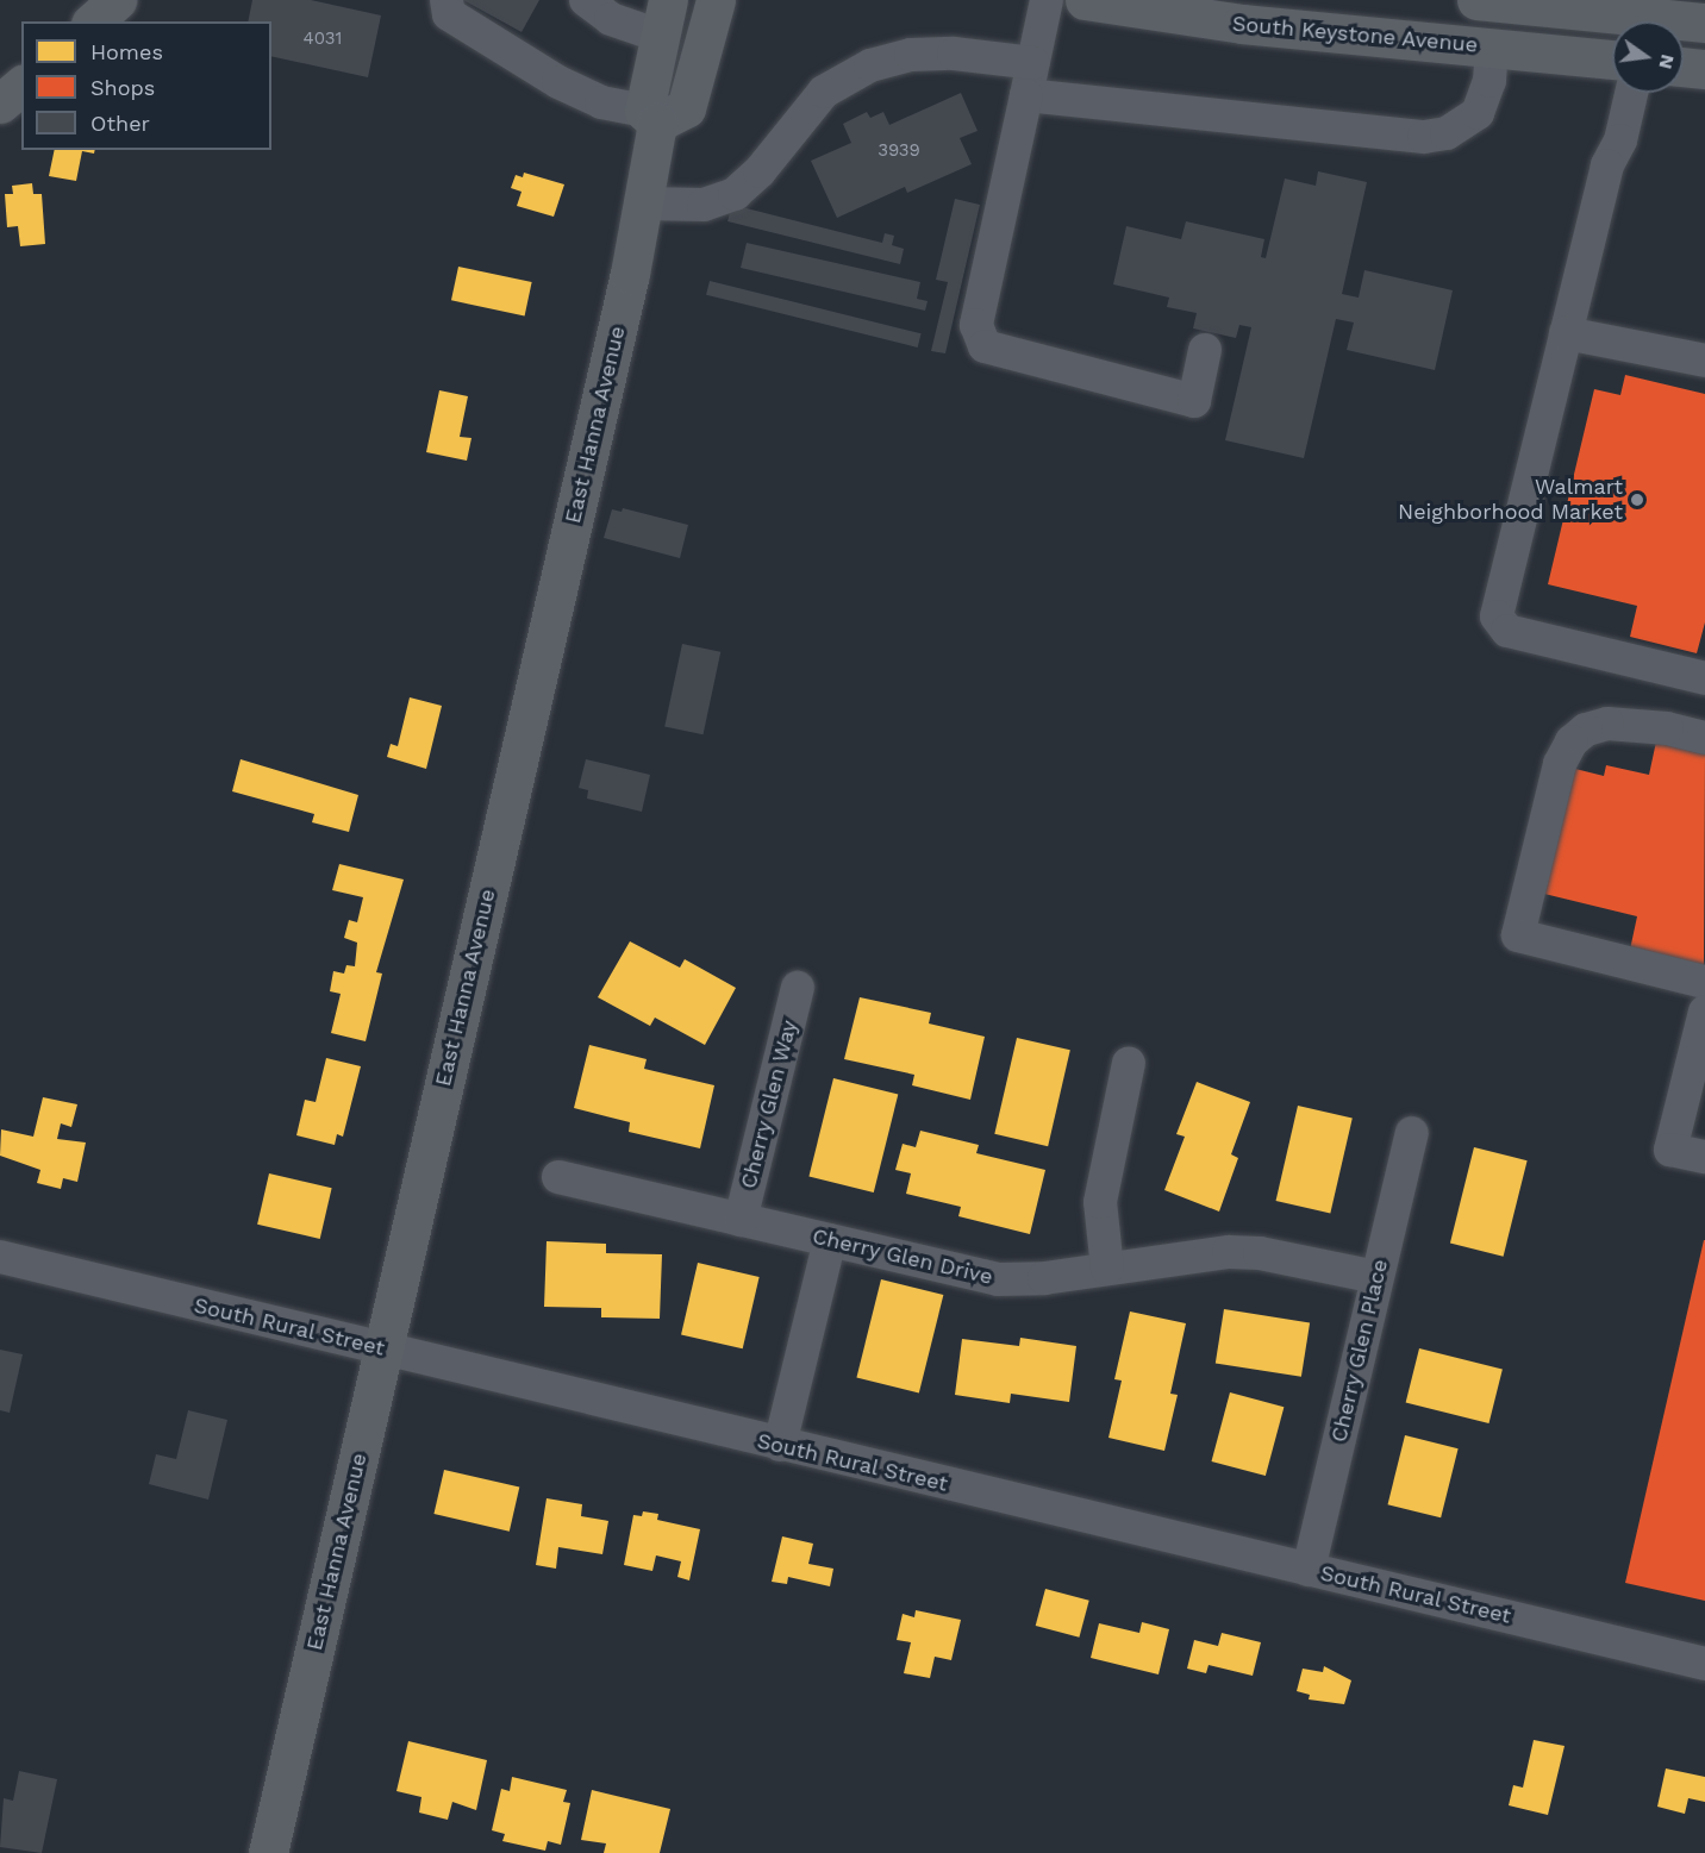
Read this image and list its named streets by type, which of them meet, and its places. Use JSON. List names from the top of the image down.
{
  "streets": {
    "main road": ["South Keystone Avenue", "East Hanna Avenue"],
    "street": [
      "Cherry Glen Way",
      "Cherry Glen Drive",
      "South Rural Street",
      "Cherry Glen Place"
    ]
  },
  "crossings": [
    ["East Hanna Avenue", "South Rural Street"],
    ["Cherry Glen Way", "Cherry Glen Drive"],
    ["Cherry Glen Drive", "Cherry Glen Place"],
    ["South Rural Street", "Cherry Glen Place"]
  ],
  "places": ["Walmart Neighborhood Market"],
  "house_numbers": ["4031", "3939"],
  "legend": ["Homes", "Shops", "Other"],
  "north": "right"
}
